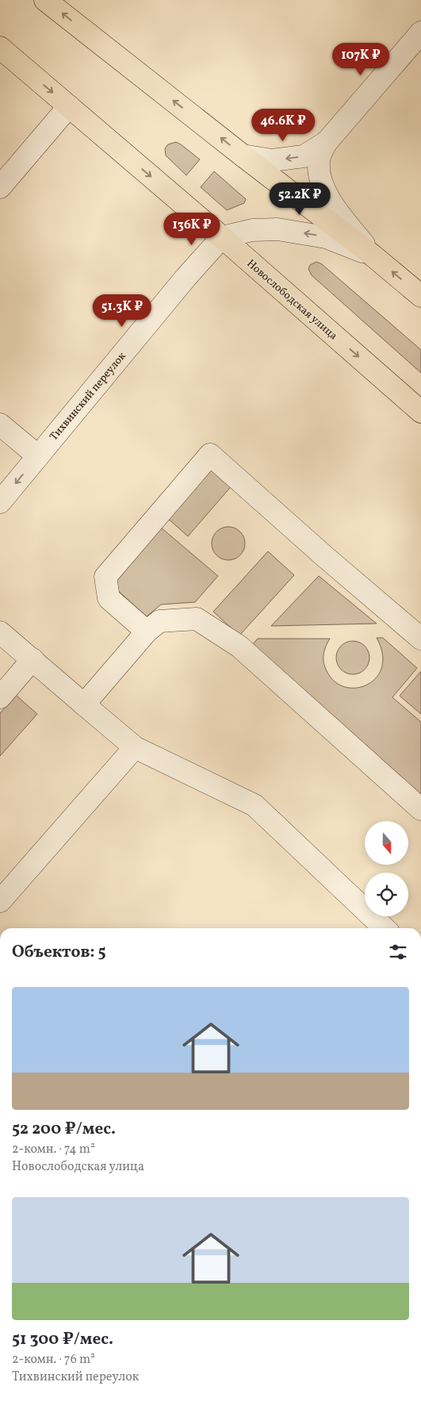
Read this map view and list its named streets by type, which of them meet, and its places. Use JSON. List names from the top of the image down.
{
  "streets": {
    "main road": ["Новослободская улица"],
    "street": ["Тихвинский переулок"]
  },
  "crossings": [
    ["Новослободская улица", "Тихвинский переулок"]
  ],
  "north": "bottom",
  "page": {
    "price": [
      "107K ₽",
      "46.6K ₽",
      "52.2K ₽",
      "136K ₽",
      "51.3K ₽"
    ],
    "heading": "Объектов: 5",
    "list": [
      {
        "name": "52 200 ₽/мес.",
        "note": "2-комн. · 74 m² · Новослободская улица"
      },
      {
        "name": "51 300 ₽/мес.",
        "note": "2-комн. · 76 m² · Тихвинский переулок"
      }
    ]
  }
}
